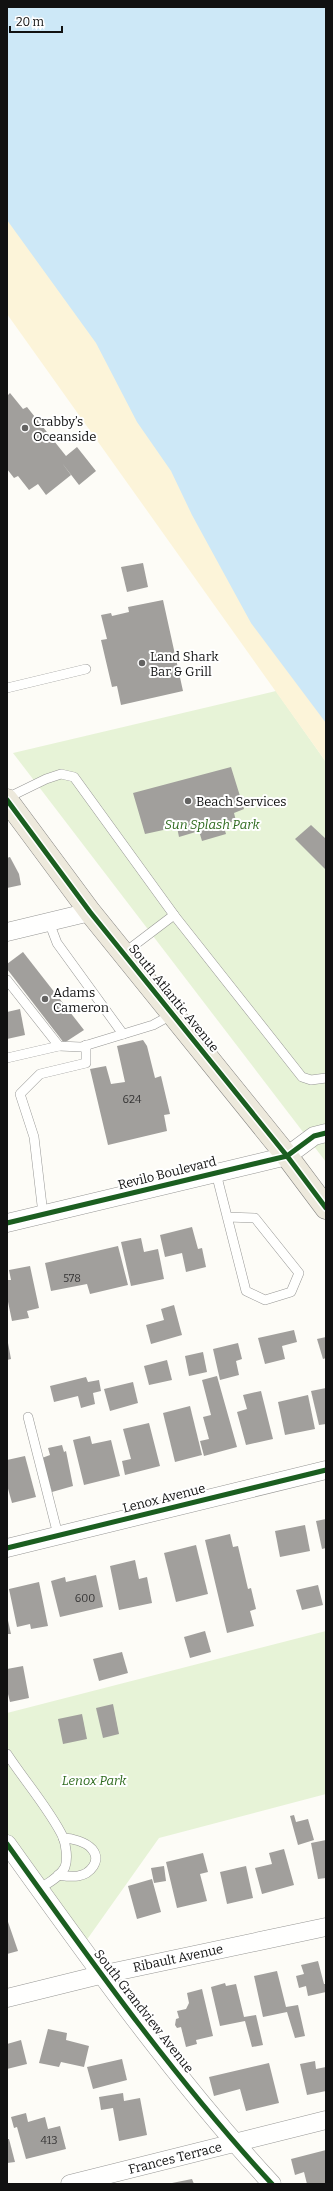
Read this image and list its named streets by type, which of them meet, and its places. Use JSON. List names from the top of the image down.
{
  "streets": {
    "main road": ["South Atlantic Avenue"],
    "street": [
      "Revilo Boulevard",
      "Lenox Avenue",
      "Ribault Avenue",
      "South Grandview Avenue",
      "Frances Terrace"
    ]
  },
  "crossings": [
    ["South Atlantic Avenue", "Revilo Boulevard"],
    ["Ribault Avenue", "South Grandview Avenue"],
    ["South Grandview Avenue", "Frances Terrace"]
  ],
  "parks": ["Sun Splash Park", "Lenox Park"],
  "places": [
    "Crabby’s Oceanside",
    "Land Shark Bar & Grill",
    "Beach Services",
    "Adams Cameron"
  ],
  "house_numbers": [
    "624",
    "578",
    "600",
    "413"
  ],
  "scale_bar": "20 m"
}
